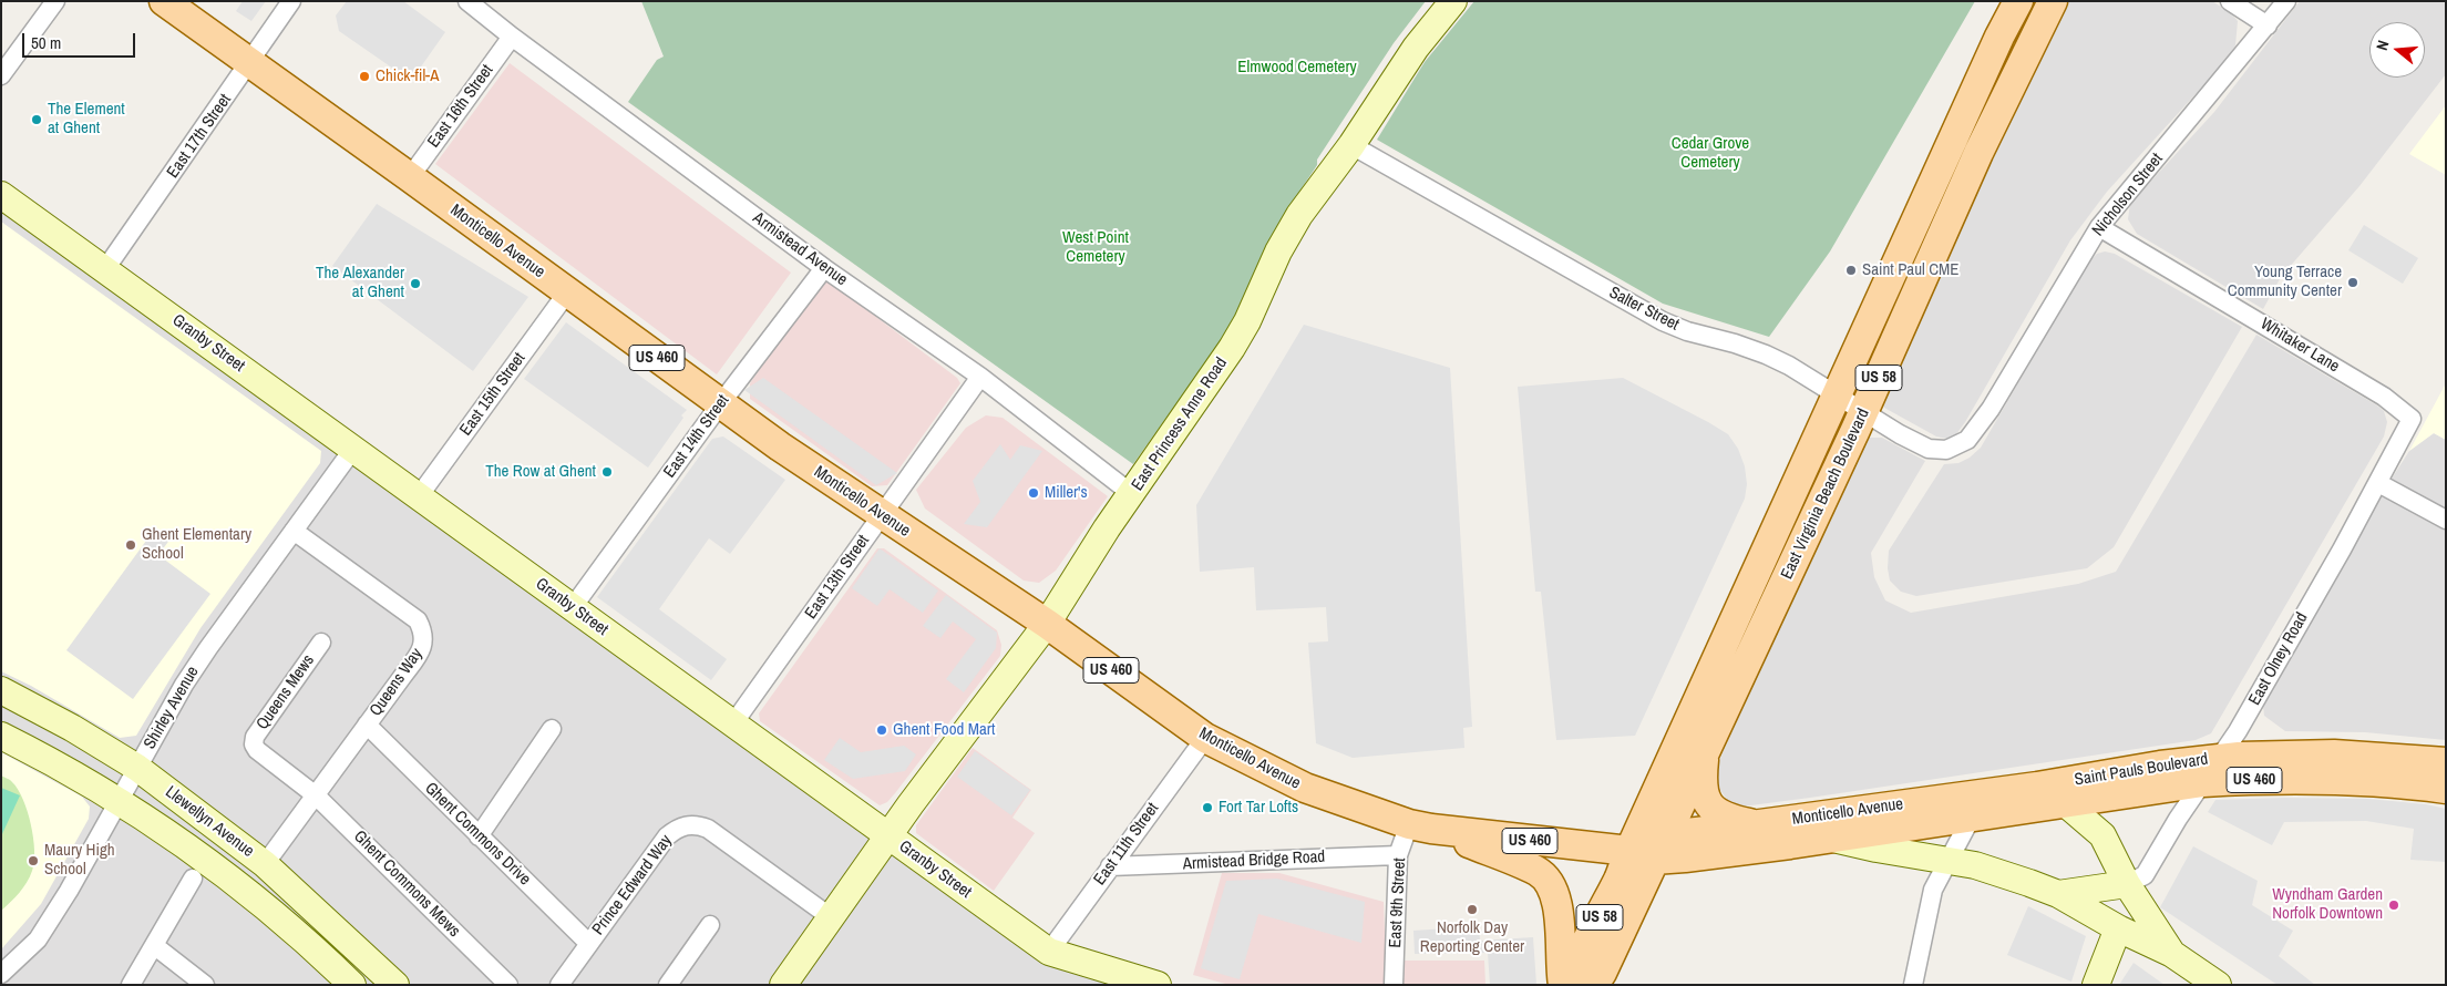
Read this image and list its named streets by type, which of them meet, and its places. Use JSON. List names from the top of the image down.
{
  "streets": {
    "main road": [
      "Monticello Avenue",
      "US 460",
      "US 58",
      "East Virginia Beach Boulevard",
      "Saint Pauls Boulevard"
    ],
    "street": [
      "East 16th Street",
      "East 17th Street",
      "Nicholson Street",
      "Armistead Avenue",
      "Salter Street",
      "Granby Street",
      "Whitaker Lane",
      "East 15th Street",
      "East Princess Anne Road",
      "East 14th Street",
      "East 13th Street",
      "East Olney Road",
      "Queens Way",
      "Queens Mews",
      "Shirley Avenue",
      "Llewellyn Avenue",
      "Ghent Commons Drive",
      "East 11th Street",
      "Armistead Bridge Road",
      "Ghent Commons Mews",
      "Prince Edward Way",
      "East 9th Street"
    ]
  },
  "crossings": [
    ["East 16th Street", "Monticello Avenue"],
    ["East 16th Street", "Armistead Avenue"],
    ["East 17th Street", "Monticello Avenue"],
    ["East 17th Street", "Granby Street"],
    ["Nicholson Street", "Salter Street"],
    ["Nicholson Street", "Whitaker Lane"],
    ["Monticello Avenue", "East 15th Street"],
    ["Monticello Avenue", "East Princess Anne Road"],
    ["Monticello Avenue", "East 14th Street"],
    ["Monticello Avenue", "East Virginia Beach Boulevard"],
    ["Monticello Avenue", "East 13th Street"],
    ["Monticello Avenue", "East Olney Road"],
    ["Monticello Avenue", "Saint Pauls Boulevard"],
    ["Monticello Avenue", "East 11th Street"],
    ["Monticello Avenue", "East 9th Street"],
    ["Armistead Avenue", "East Princess Anne Road"],
    ["Armistead Avenue", "East 14th Street"],
    ["Armistead Avenue", "East 13th Street"],
    ["Salter Street", "East Princess Anne Road"],
    ["Salter Street", "East Virginia Beach Boulevard"],
    ["Granby Street", "East 15th Street"],
    ["Granby Street", "East Princess Anne Road"],
    ["Granby Street", "East 14th Street"],
    ["Granby Street", "East 13th Street"],
    ["Granby Street", "Shirley Avenue"],
    ["Granby Street", "East 11th Street"],
    ["Whitaker Lane", "East Olney Road"],
    ["East Princess Anne Road", "Prince Edward Way"],
    ["East Olney Road", "Saint Pauls Boulevard"],
    ["Queens Way", "Queens Mews"],
    ["Queens Way", "Shirley Avenue"],
    ["Queens Way", "Llewellyn Avenue"],
    ["Queens Way", "Ghent Commons Drive"],
    ["Queens Way", "Ghent Commons Mews"],
    ["Queens Mews", "Ghent Commons Mews"],
    ["Shirley Avenue", "Llewellyn Avenue"],
    ["Ghent Commons Drive", "Prince Edward Way"],
    ["East 11th Street", "Armistead Bridge Road"],
    ["Armistead Bridge Road", "East 9th Street"]
  ],
  "parks": ["Elmwood Cemetery", "Cedar Grove Cemetery", "West Point Cemetery"],
  "places": [
    "Chick-fil-A",
    "The Element at Ghent",
    "Saint Paul CME",
    "Young Terrace Community Center",
    "The Alexander at Ghent",
    "The Row at Ghent",
    "Miller's",
    "Ghent Elementary School",
    "Ghent Food Mart",
    "Fort Tar Lofts",
    "Maury High School",
    "Wyndham Garden Norfolk Downtown",
    "Norfolk Day Reporting Center"
  ],
  "scale_bar": "50 m",
  "north": "left"
}
